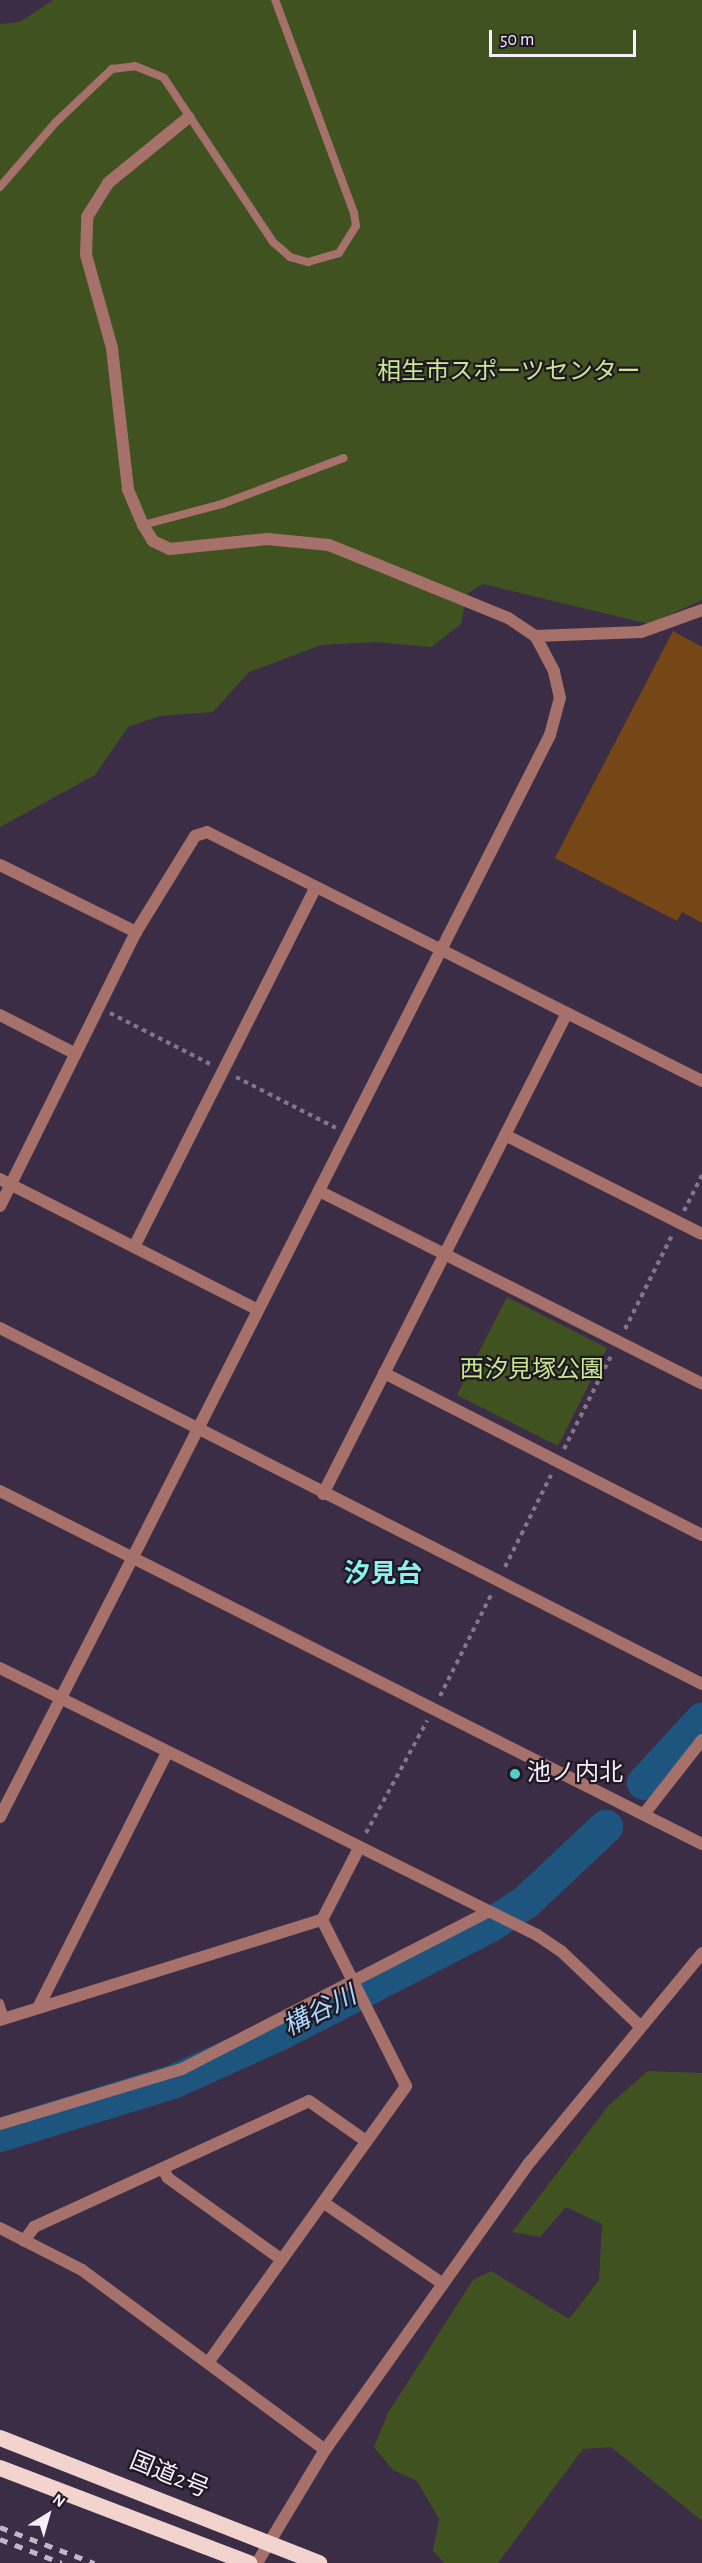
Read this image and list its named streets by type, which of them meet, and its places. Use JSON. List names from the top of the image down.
{
  "streets": {
    "highway": ["国道2号"]
  },
  "districts": ["汐見台"],
  "water": ["構谷川"],
  "parks": ["相生市スポーツセンター", "西汐見塚公園"],
  "places": ["池ノ内北"],
  "scale_bar": "50 m",
  "north": "top right"
}
